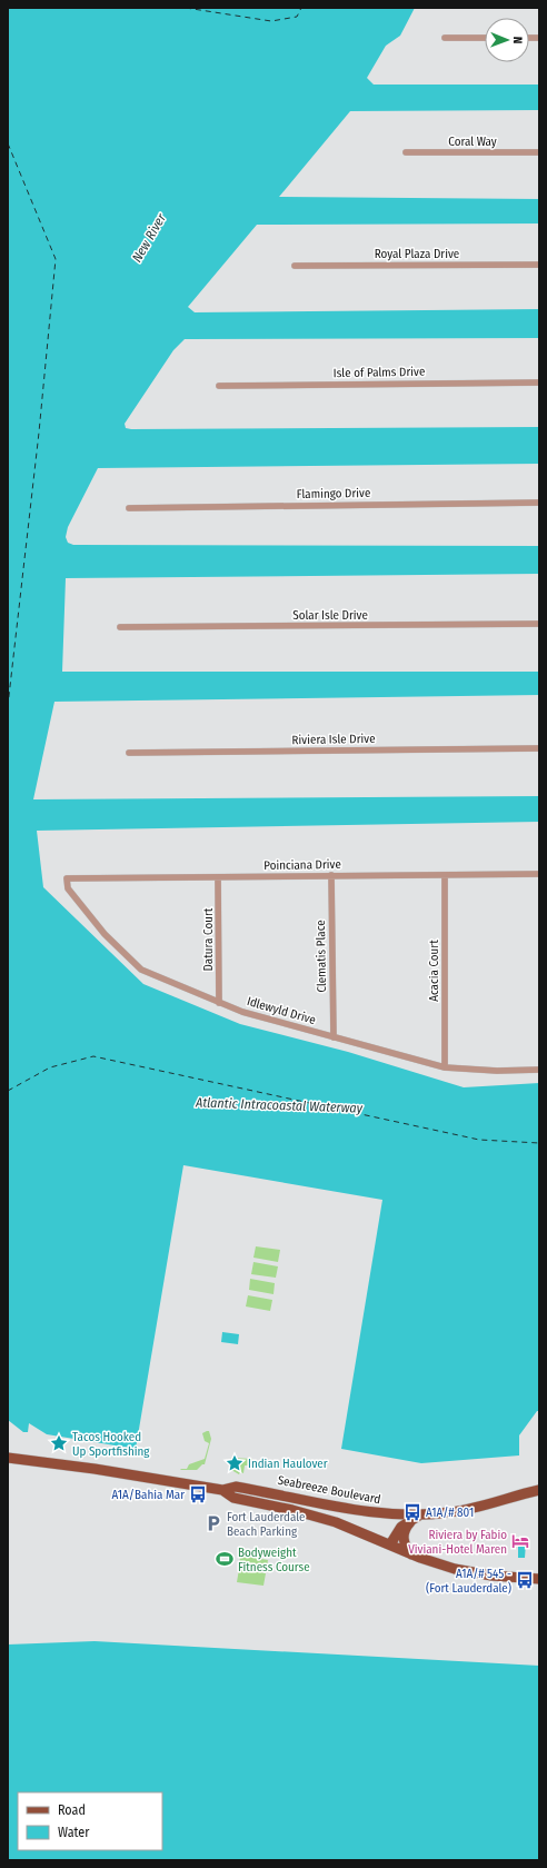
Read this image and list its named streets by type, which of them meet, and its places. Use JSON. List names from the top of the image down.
{
  "streets": {
    "main road": ["Seabreeze Boulevard"],
    "street": [
      "Coral Way",
      "Royal Plaza Drive",
      "Isle of Palms Drive",
      "Flamingo Drive",
      "Solar Isle Drive",
      "Riviera Isle Drive",
      "Poinciana Drive",
      "Datura Court",
      "Clematis Place",
      "Acacia Court",
      "Idlewyld Drive"
    ]
  },
  "crossings": [
    ["Poinciana Drive", "Datura Court"],
    ["Poinciana Drive", "Clematis Place"],
    ["Poinciana Drive", "Acacia Court"],
    ["Poinciana Drive", "Idlewyld Drive"],
    ["Datura Court", "Idlewyld Drive"],
    ["Clematis Place", "Idlewyld Drive"],
    ["Acacia Court", "Idlewyld Drive"]
  ],
  "water": ["New River", "Atlantic Intracoastal Waterway"],
  "places": {
    "place": ["Tacos Hooked Up Sportfishing", "Indian Haulover"],
    "bus stop": ["A1A/Bahia Mar", "A1A/# 801", "A1A/# 545 - (Fort Lauderdale)"],
    "parking": ["Fort Lauderdale Beach Parking"],
    "hotel": ["Riviera by Fabio Viviani-Hotel Maren"],
    "sports": ["Bodyweight Fitness Course"]
  },
  "legend": ["Road", "Water"],
  "north": "right"
}
